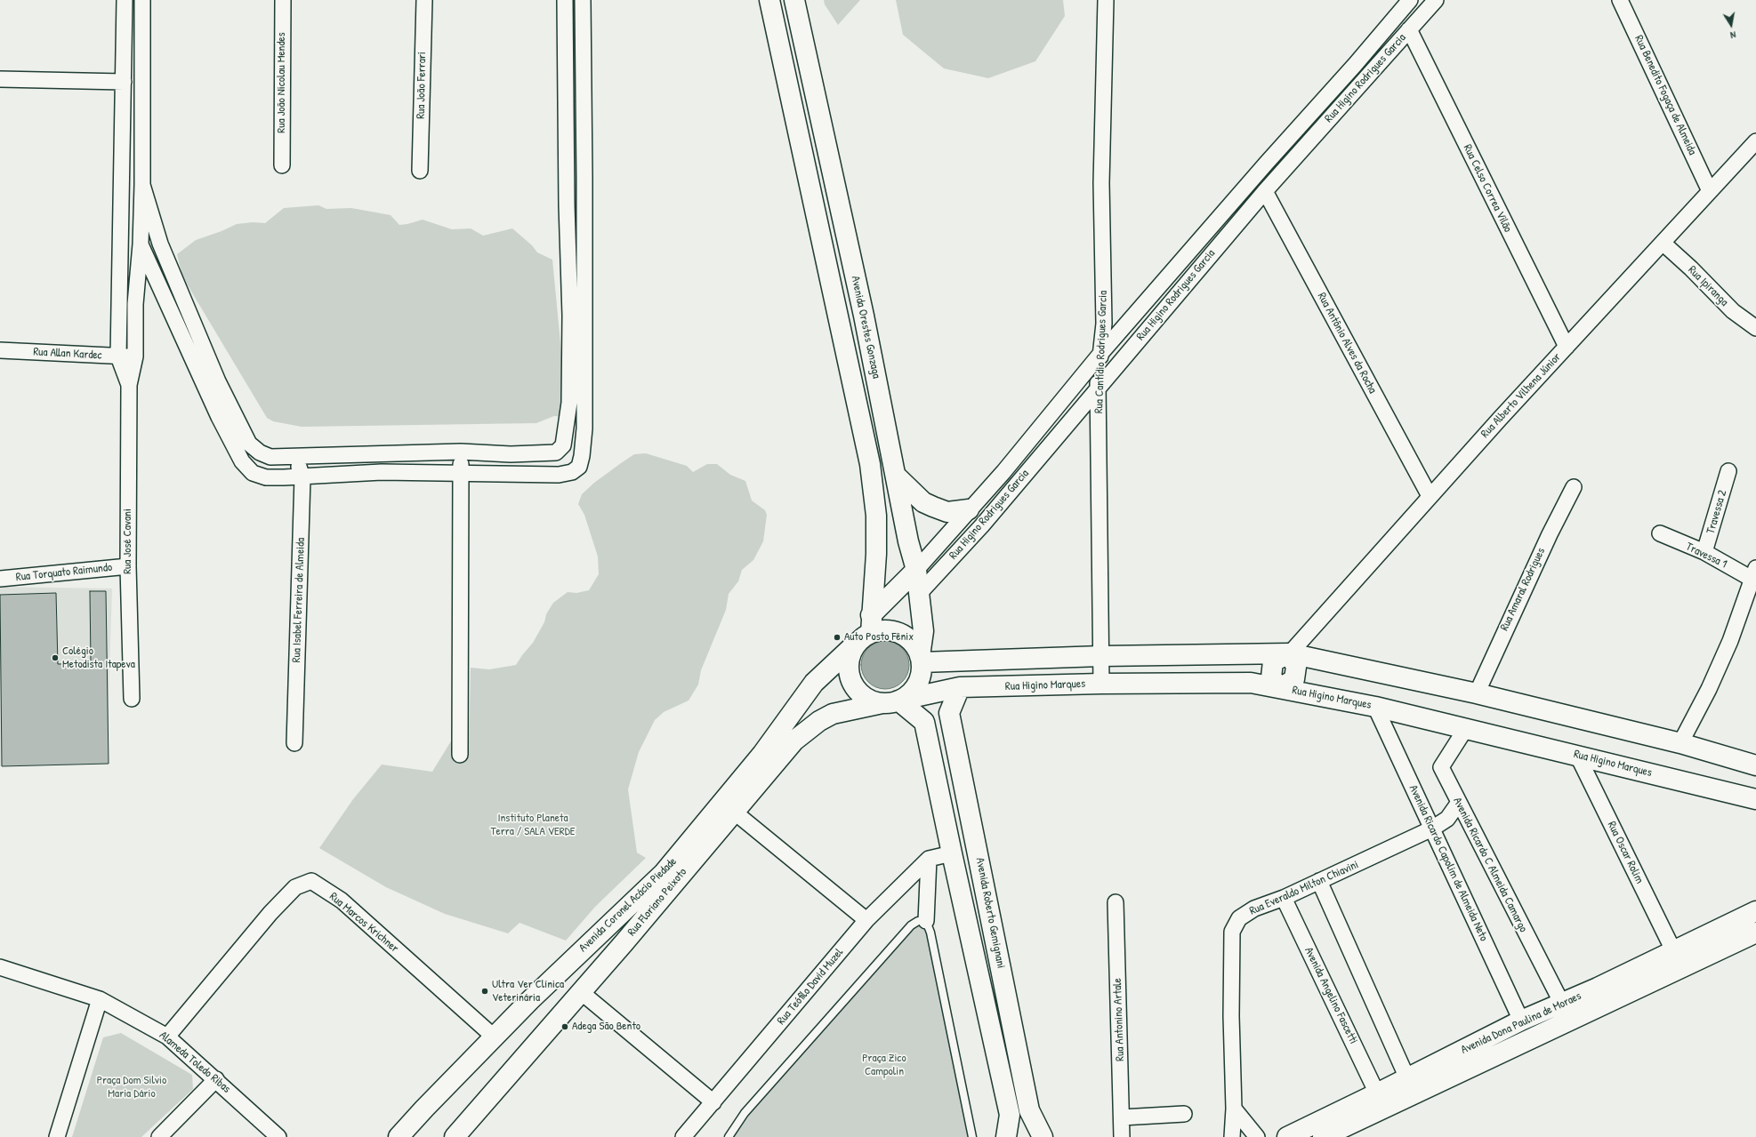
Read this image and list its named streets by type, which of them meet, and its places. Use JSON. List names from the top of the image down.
{
  "streets": {
    "main road": [
      "Avenida Orestes Gonzaga",
      "Rua Higino Marques",
      "Rua Floriano Peixoto",
      "Avenida Coronel Acácio Piedade",
      "Avenida Roberto Gemignani",
      "Avenida Dona Paulina de Moraes"
    ],
    "street": [
      "Rua Higino Rodrigues Garcia",
      "Rua João Nicolau Mendes",
      "Rua João Ferrari",
      "Rua Benedito Fogaça de Almeida",
      "Rua Celso Correa Vilão",
      "Rua Ipiranga",
      "Rua Antônio Alves da Rocha",
      "Rua Cantídio Rodrigues Garcia",
      "Rua Allan Kardec",
      "Rua Alberto Vilhena Júnior",
      "Travessa 2",
      "Rua José Cavani",
      "Travessa 1",
      "Rua Torquato Raimundo",
      "Rua Amaral Rodrigues",
      "Rua Isabel Ferreira de Almeida",
      "Rua Oscar Rolim",
      "Avenida Ricardo Capolim de Almeida Neto",
      "Avenida Ricardo C Almeida Camargo",
      "Rua Everaldo Milton Chiavini",
      "Rua Marcos Krichner",
      "Rua Teófilo David Muzel",
      "Avenida Angelino Fascetti",
      "Rua Antonino Artale",
      "Alameda Toledo Ribas"
    ]
  },
  "crossings": [
    ["Rua Higino Rodrigues Garcia", "Rua Celso Correa Vilão"],
    ["Rua Higino Rodrigues Garcia", "Avenida Orestes Gonzaga"],
    ["Rua Higino Rodrigues Garcia", "Rua Antônio Alves da Rocha"],
    ["Rua Higino Rodrigues Garcia", "Rua Cantídio Rodrigues Garcia"],
    ["Rua Higino Rodrigues Garcia", "Avenida Coronel Acácio Piedade"],
    ["Rua Benedito Fogaça de Almeida", "Rua Alberto Vilhena Júnior"],
    ["Rua Celso Correa Vilão", "Rua Alberto Vilhena Júnior"],
    ["Rua Ipiranga", "Rua Alberto Vilhena Júnior"],
    ["Avenida Orestes Gonzaga", "Rua Higino Marques"],
    ["Avenida Orestes Gonzaga", "Rua Floriano Peixoto"],
    ["Avenida Orestes Gonzaga", "Avenida Coronel Acácio Piedade"],
    ["Avenida Orestes Gonzaga", "Avenida Roberto Gemignani"],
    ["Rua Antônio Alves da Rocha", "Rua Alberto Vilhena Júnior"],
    ["Rua Cantídio Rodrigues Garcia", "Rua Higino Marques"],
    ["Travessa 2", "Travessa 1"],
    ["Rua José Cavani", "Rua Torquato Raimundo"],
    ["Rua Higino Marques", "Rua Oscar Rolim"],
    ["Rua Higino Marques", "Avenida Ricardo Capolim de Almeida Neto"],
    ["Rua Higino Marques", "Avenida Ricardo C Almeida Camargo"],
    ["Rua Higino Marques", "Rua Floriano Peixoto"],
    ["Rua Higino Marques", "Avenida Coronel Acácio Piedade"],
    ["Rua Higino Marques", "Avenida Roberto Gemignani"],
    ["Rua Oscar Rolim", "Avenida Dona Paulina de Moraes"],
    ["Avenida Ricardo Capolim de Almeida Neto", "Rua Everaldo Milton Chiavini"],
    ["Avenida Ricardo Capolim de Almeida Neto", "Avenida Dona Paulina de Moraes"],
    ["Avenida Ricardo C Almeida Camargo", "Rua Everaldo Milton Chiavini"],
    ["Avenida Ricardo C Almeida Camargo", "Avenida Dona Paulina de Moraes"],
    ["Rua Everaldo Milton Chiavini", "Avenida Angelino Fascetti"],
    ["Rua Floriano Peixoto", "Avenida Coronel Acácio Piedade"],
    ["Rua Floriano Peixoto", "Avenida Roberto Gemignani"],
    ["Avenida Coronel Acácio Piedade", "Avenida Roberto Gemignani"],
    ["Avenida Coronel Acácio Piedade", "Rua Marcos Krichner"],
    ["Rua Marcos Krichner", "Alameda Toledo Ribas"],
    ["Avenida Angelino Fascetti", "Avenida Dona Paulina de Moraes"]
  ],
  "parks": ["Instituto Planeta Terra / SALA VERDE", "Praça Zico Campolin", "Praça Dom Silvio Maria Dário"],
  "places": [
    "Auto Posto Fênix",
    "Colégio Metodista Itapeva",
    "Ultra Ver Clínica Veterinária",
    "Adega São Bento"
  ],
  "north": "bottom"
}
